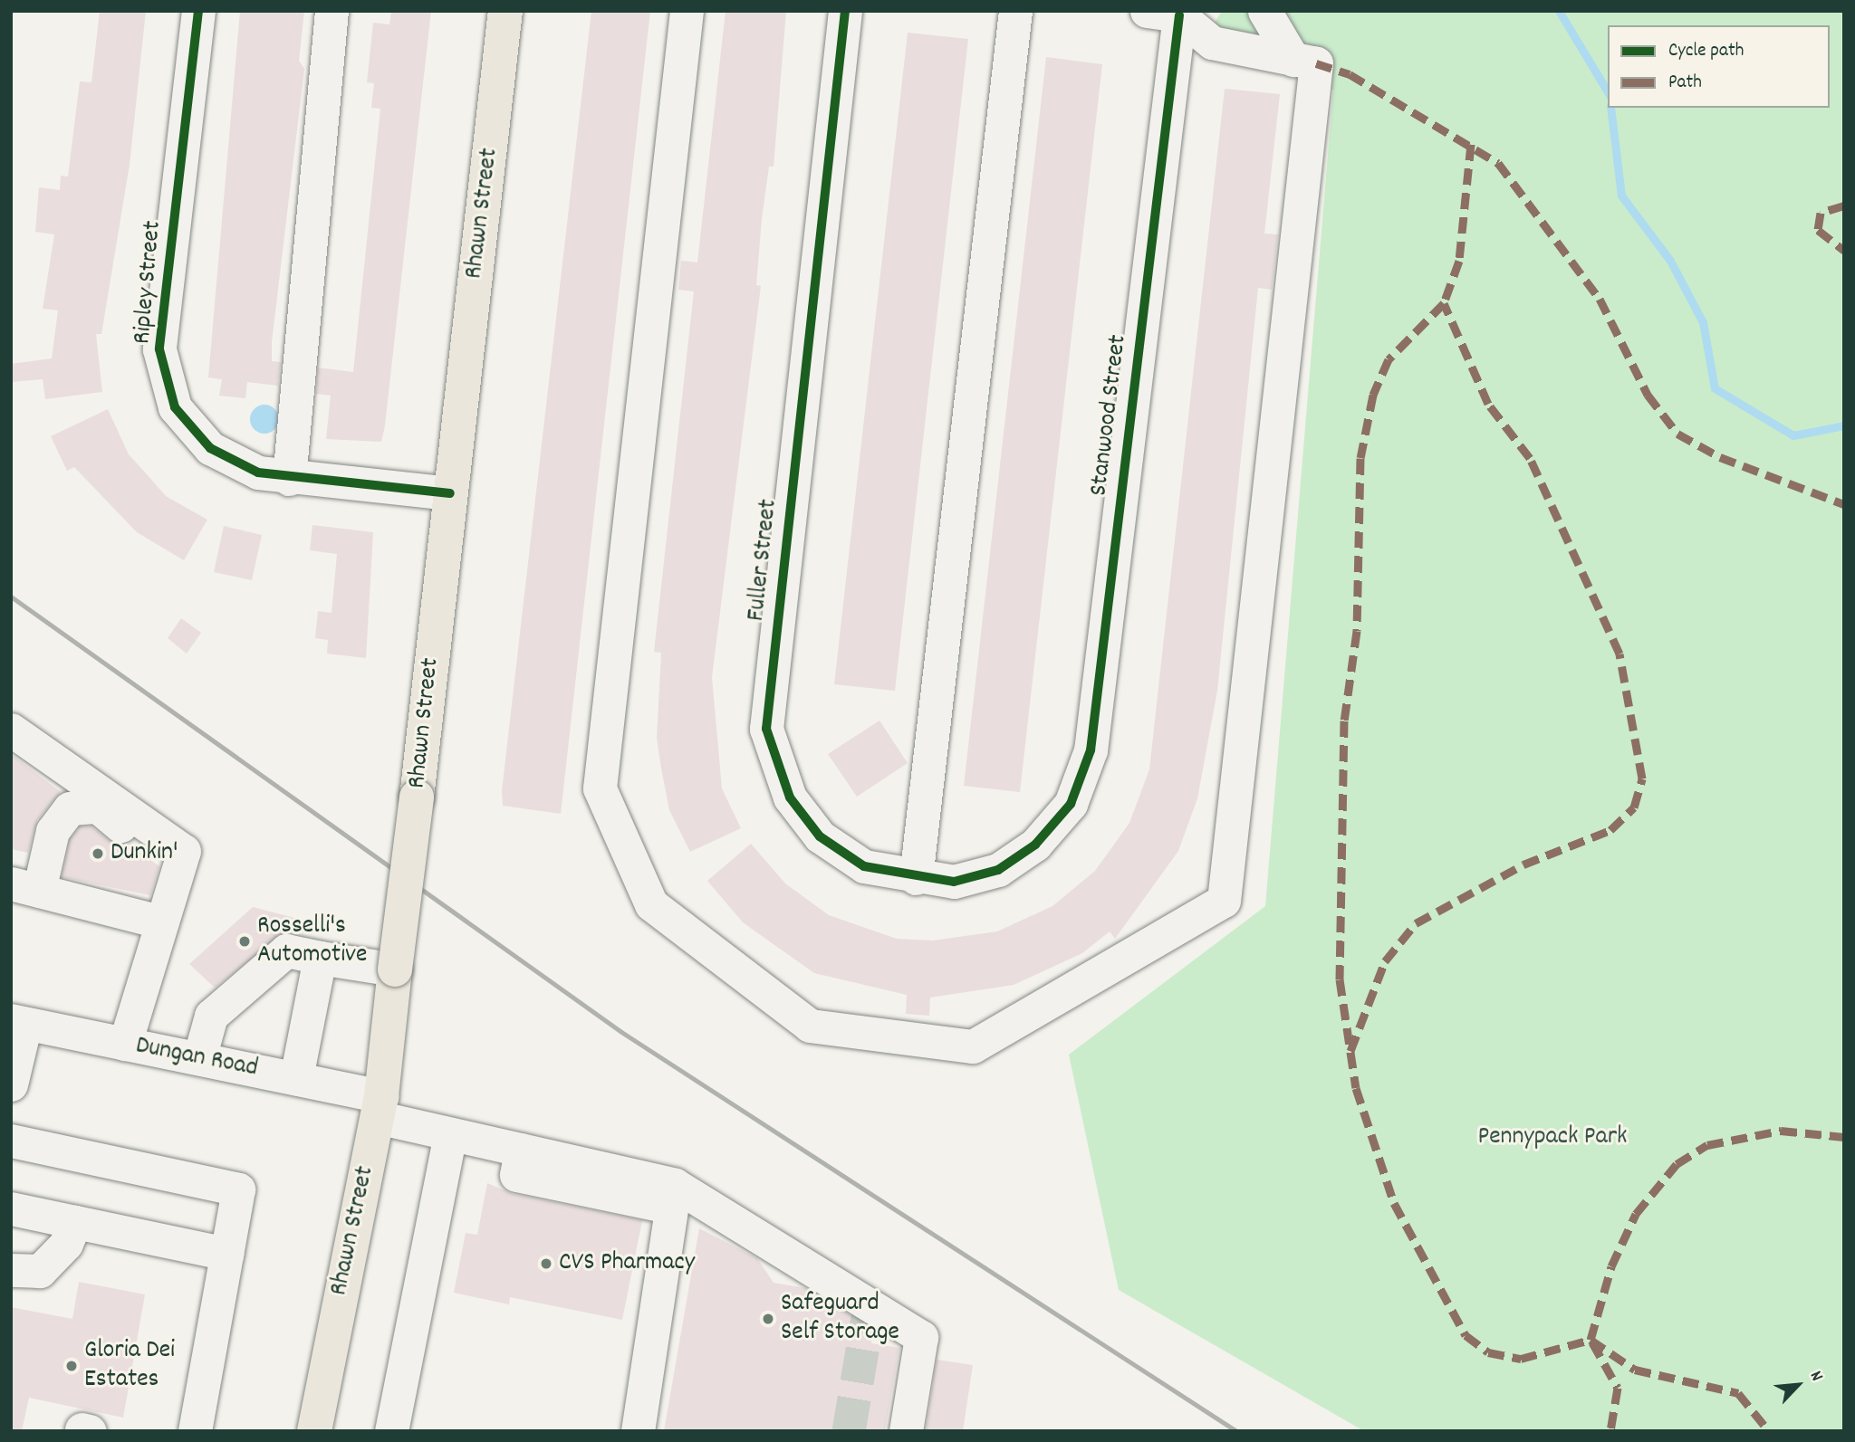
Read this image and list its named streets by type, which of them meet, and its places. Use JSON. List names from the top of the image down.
{
  "streets": {
    "main road": ["Rhawn Street"],
    "street": [
      "Ripley Street",
      "Stanwood Street",
      "Fuller Street",
      "Dungan Road"
    ]
  },
  "crossings": [
    ["Rhawn Street", "Ripley Street"],
    ["Rhawn Street", "Dungan Road"],
    ["Stanwood Street", "Fuller Street"]
  ],
  "parks": ["Pennypack Park"],
  "places": [
    "Dunkin'",
    "Rosselli's Automotive",
    "CVS Pharmacy",
    "Safeguard Self Storage",
    "Gloria Dei Estates"
  ],
  "legend": ["Cycle path", "Path"],
  "north": "top right"
}
